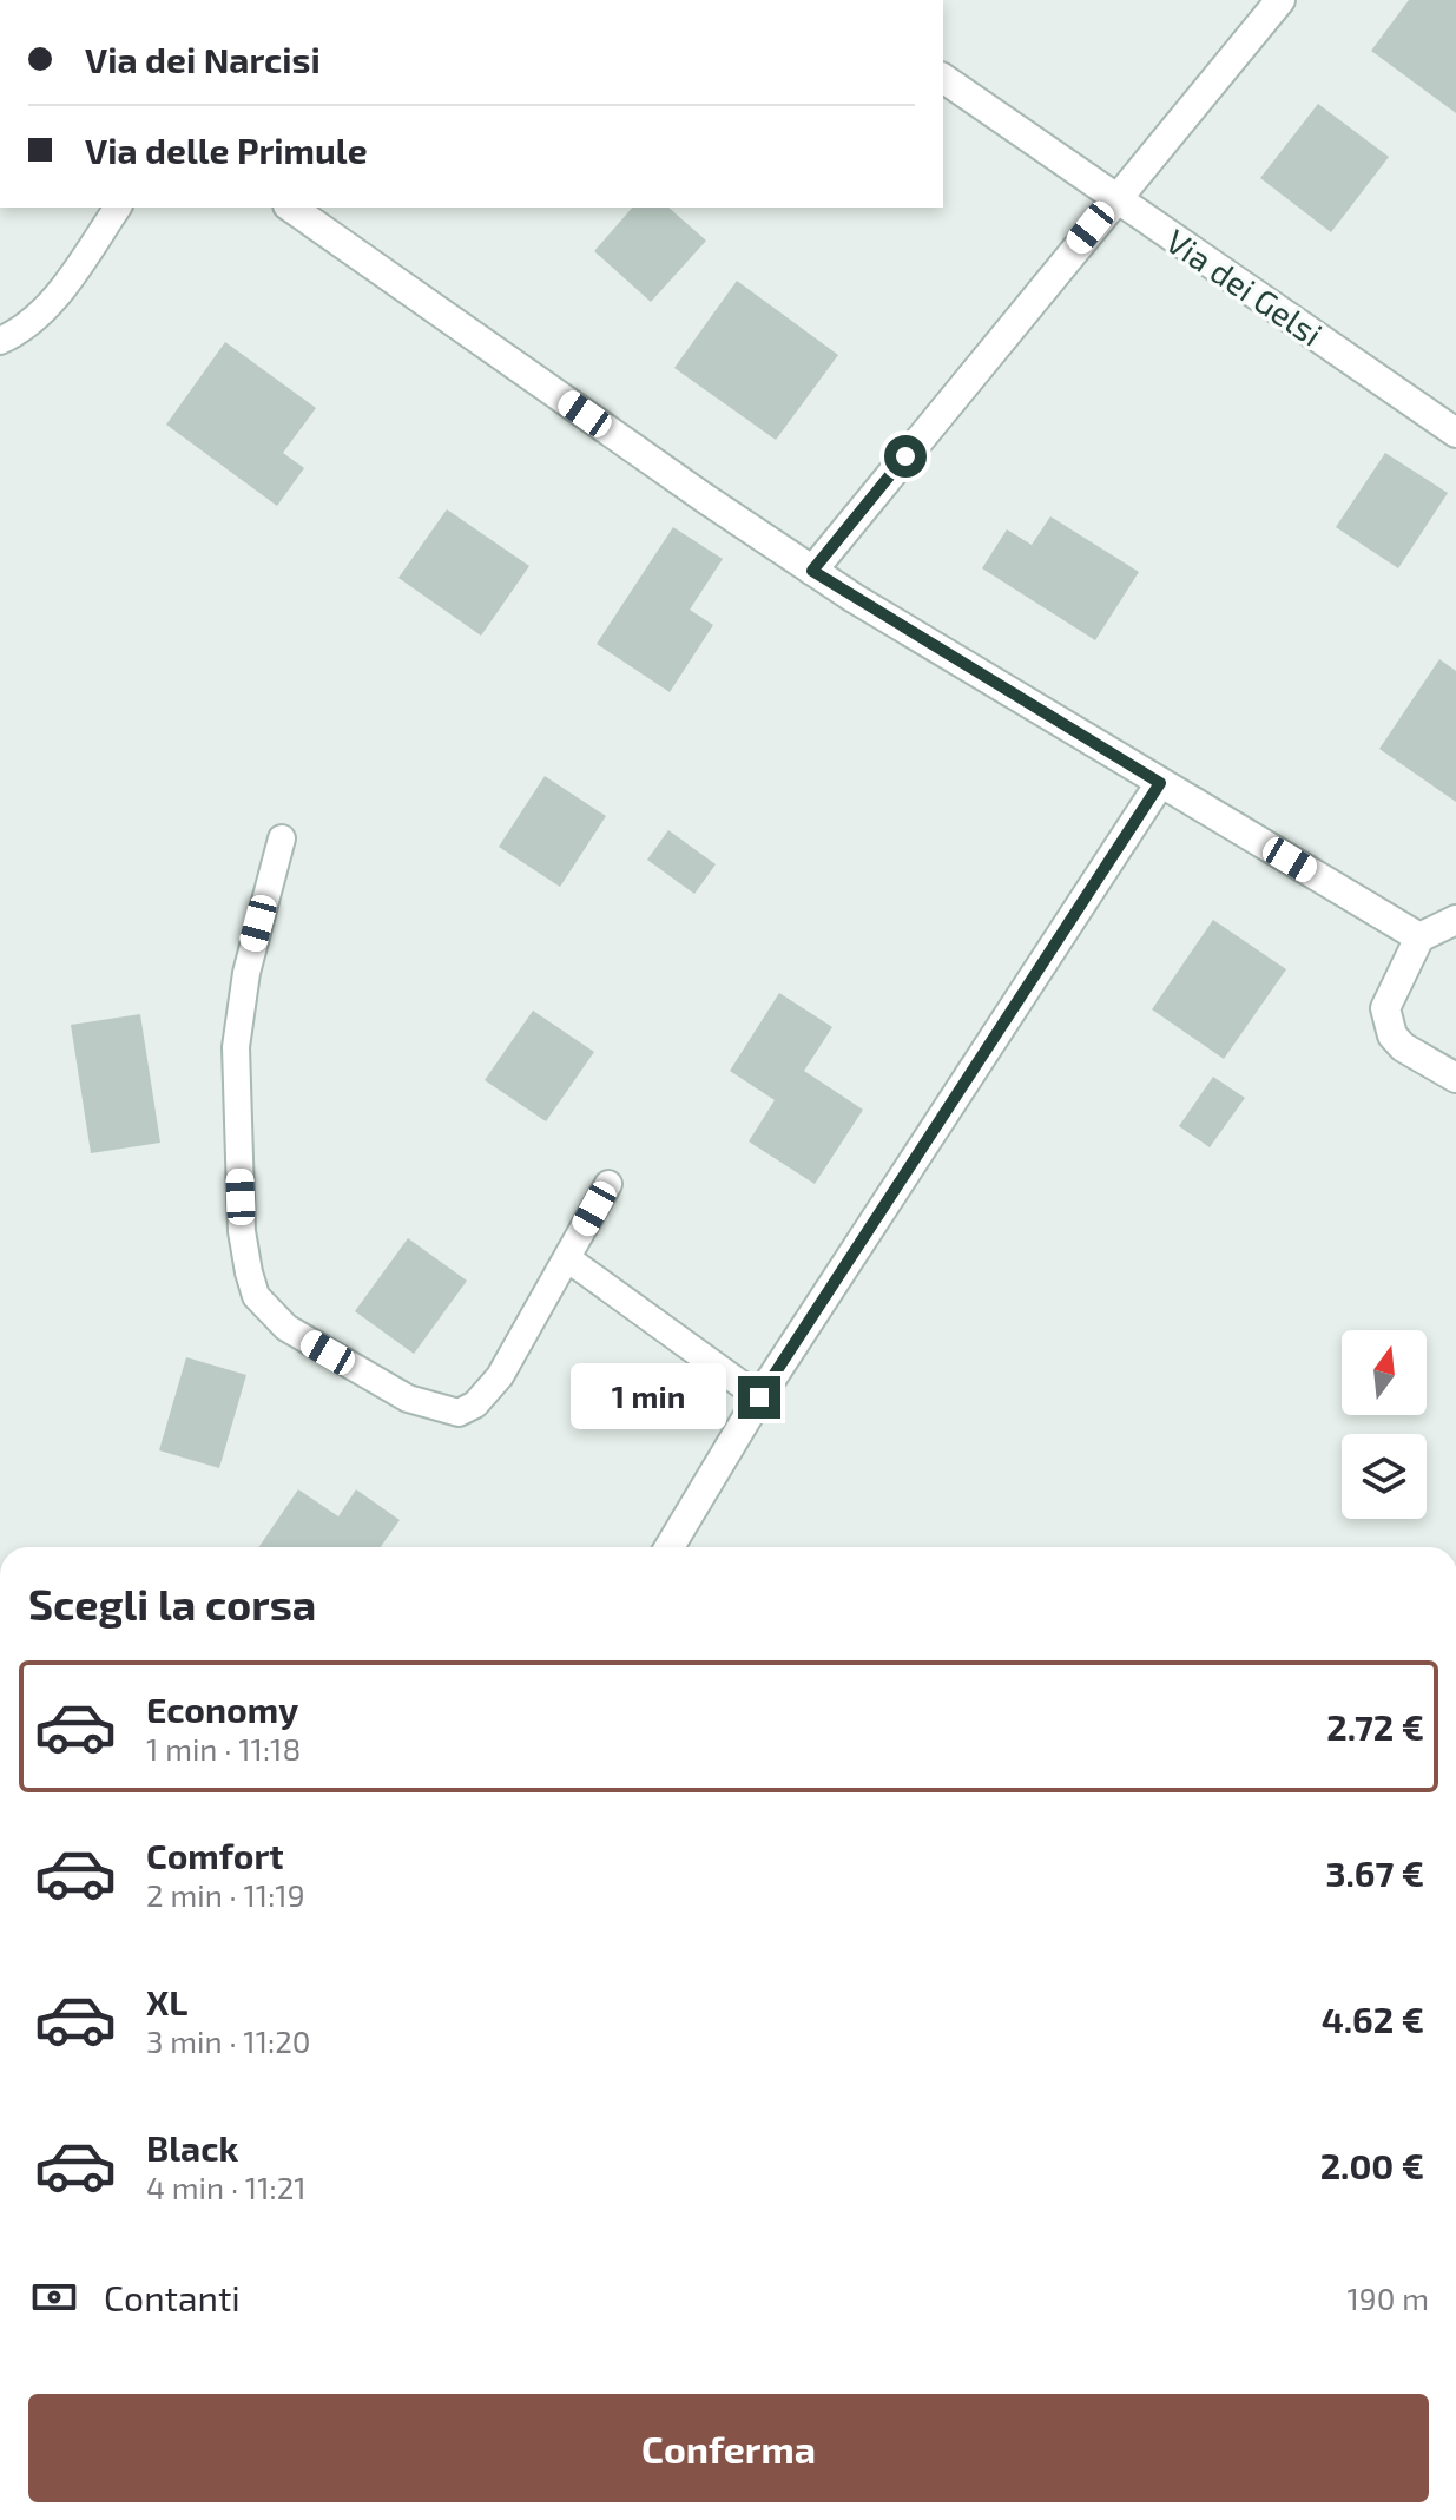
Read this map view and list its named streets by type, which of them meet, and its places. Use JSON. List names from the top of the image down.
{
  "streets": {
    "street": ["Via dei Gelsi"]
  },
  "north": "top",
  "page": {
    "banner": ["Via dei Narcisi", "Via delle Primule"],
    "bubble": "1 min",
    "heading": "Scegli la corsa",
    "list": [
      {
        "name": "Economy",
        "note": "1 min · 11:18",
        "value": "2.72 €"
      },
      {
        "name": "Comfort",
        "note": "2 min · 11:19",
        "value": "3.67 €"
      },
      {
        "name": "XL",
        "note": "3 min · 11:20",
        "value": "4.62 €"
      },
      {
        "name": "Black",
        "note": "4 min · 11:21",
        "value": "2.00 €"
      }
    ],
    "pay": ["Contanti", "190 m"],
    "buttons": "Conferma"
  }
}
